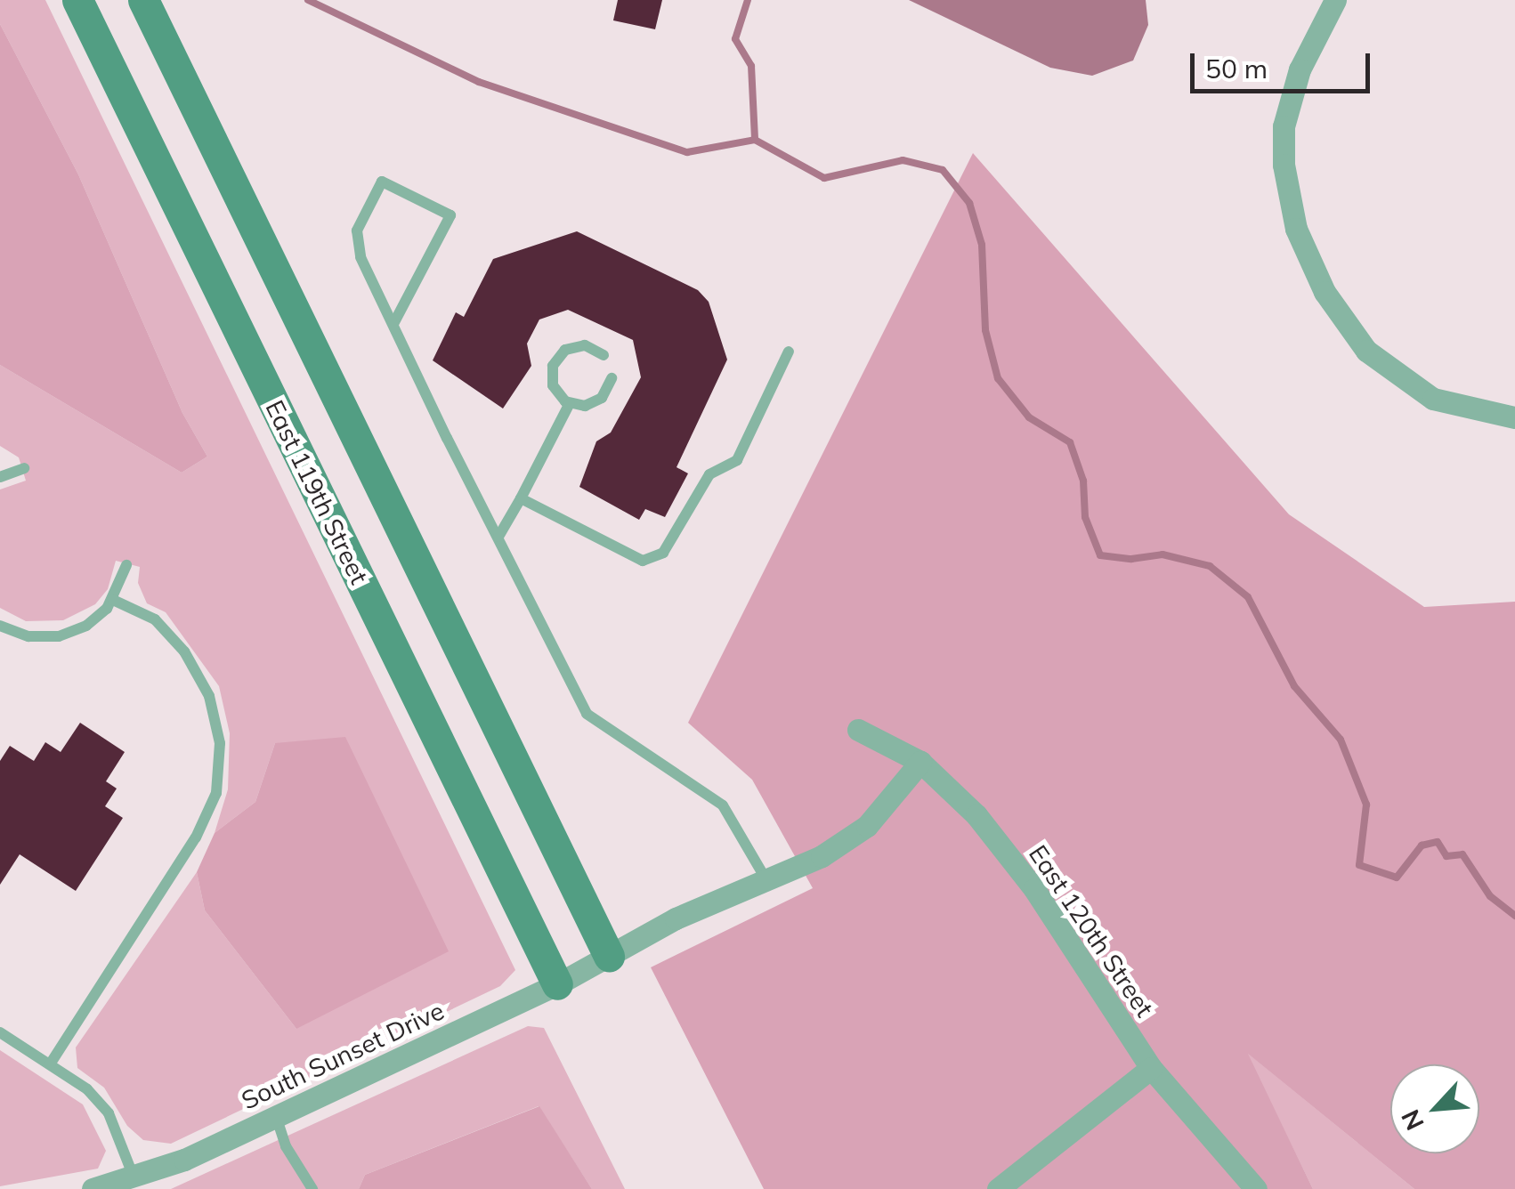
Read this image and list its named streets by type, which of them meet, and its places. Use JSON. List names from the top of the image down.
{
  "streets": {
    "main road": ["East 119th Street"],
    "street": ["East 120th Street", "South Sunset Drive"]
  },
  "crossings": [
    ["East 119th Street", "South Sunset Drive"],
    ["East 120th Street", "South Sunset Drive"]
  ],
  "scale_bar": "50 m",
  "north": "bottom left"
}
